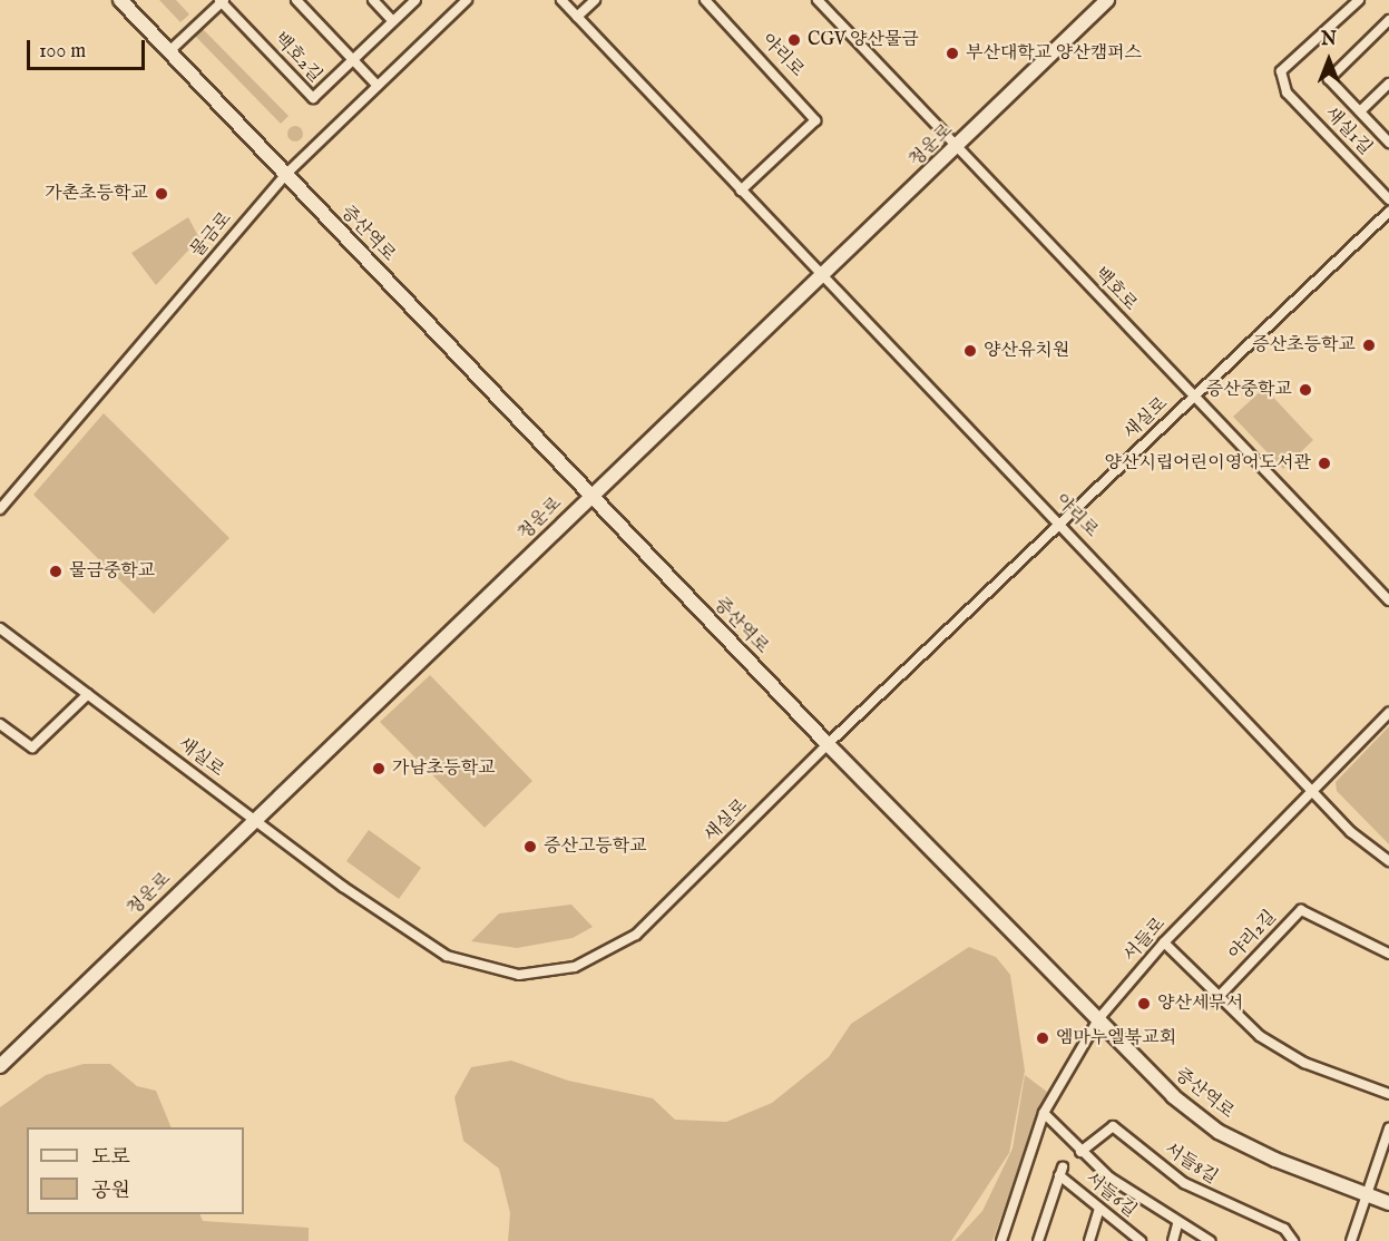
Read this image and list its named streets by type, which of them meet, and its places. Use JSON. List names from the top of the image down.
{
  "streets": {
    "street": [
      "야리로",
      "백호2길",
      "새실1길",
      "청운로",
      "증산역로",
      "물금로",
      "백호로",
      "새실로",
      "야리2길",
      "서들로",
      "서들8길",
      "서들6길"
    ]
  },
  "crossings": [
    ["야리로", "청운로"],
    ["야리로", "새실로"],
    ["야리로", "서들로"],
    ["청운로", "증산역로"],
    ["청운로", "백호로"],
    ["청운로", "새실로"],
    ["증산역로", "물금로"],
    ["증산역로", "새실로"],
    ["증산역로", "서들로"],
    ["백호로", "새실로"]
  ],
  "places": [
    "CGV 양산물금",
    "부산대학교 양산캠퍼스",
    "가촌초등학교",
    "증산초등학교",
    "양산유치원",
    "증산중학교",
    "양산시립어린이영어도서관",
    "물금중학교",
    "가남초등학교",
    "증산고등학교",
    "양산세무서",
    "엠마누엘북교회"
  ],
  "legend": ["도로", "공원"],
  "scale_bar": "100 m",
  "north": "top"
}
